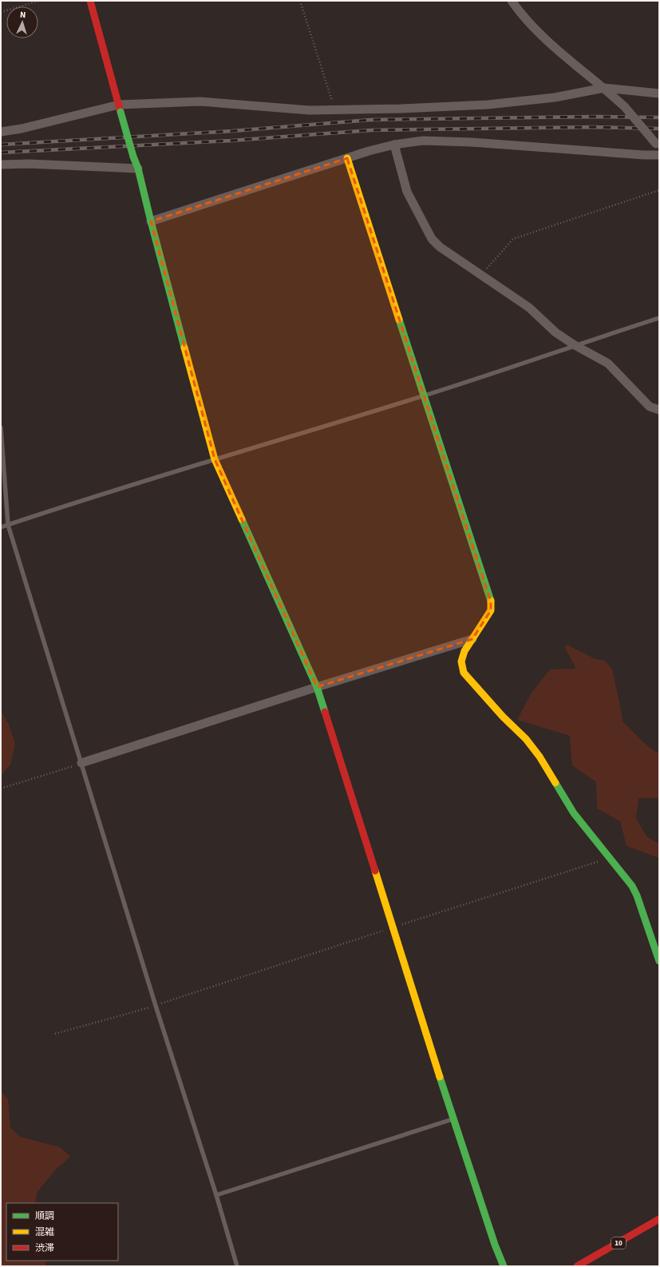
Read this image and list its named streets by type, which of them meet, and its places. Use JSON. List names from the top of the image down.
{
  "streets": {
    "street": ["10"]
  },
  "legend": ["順調", "混雑", "渋滞"],
  "north": "top"
}
